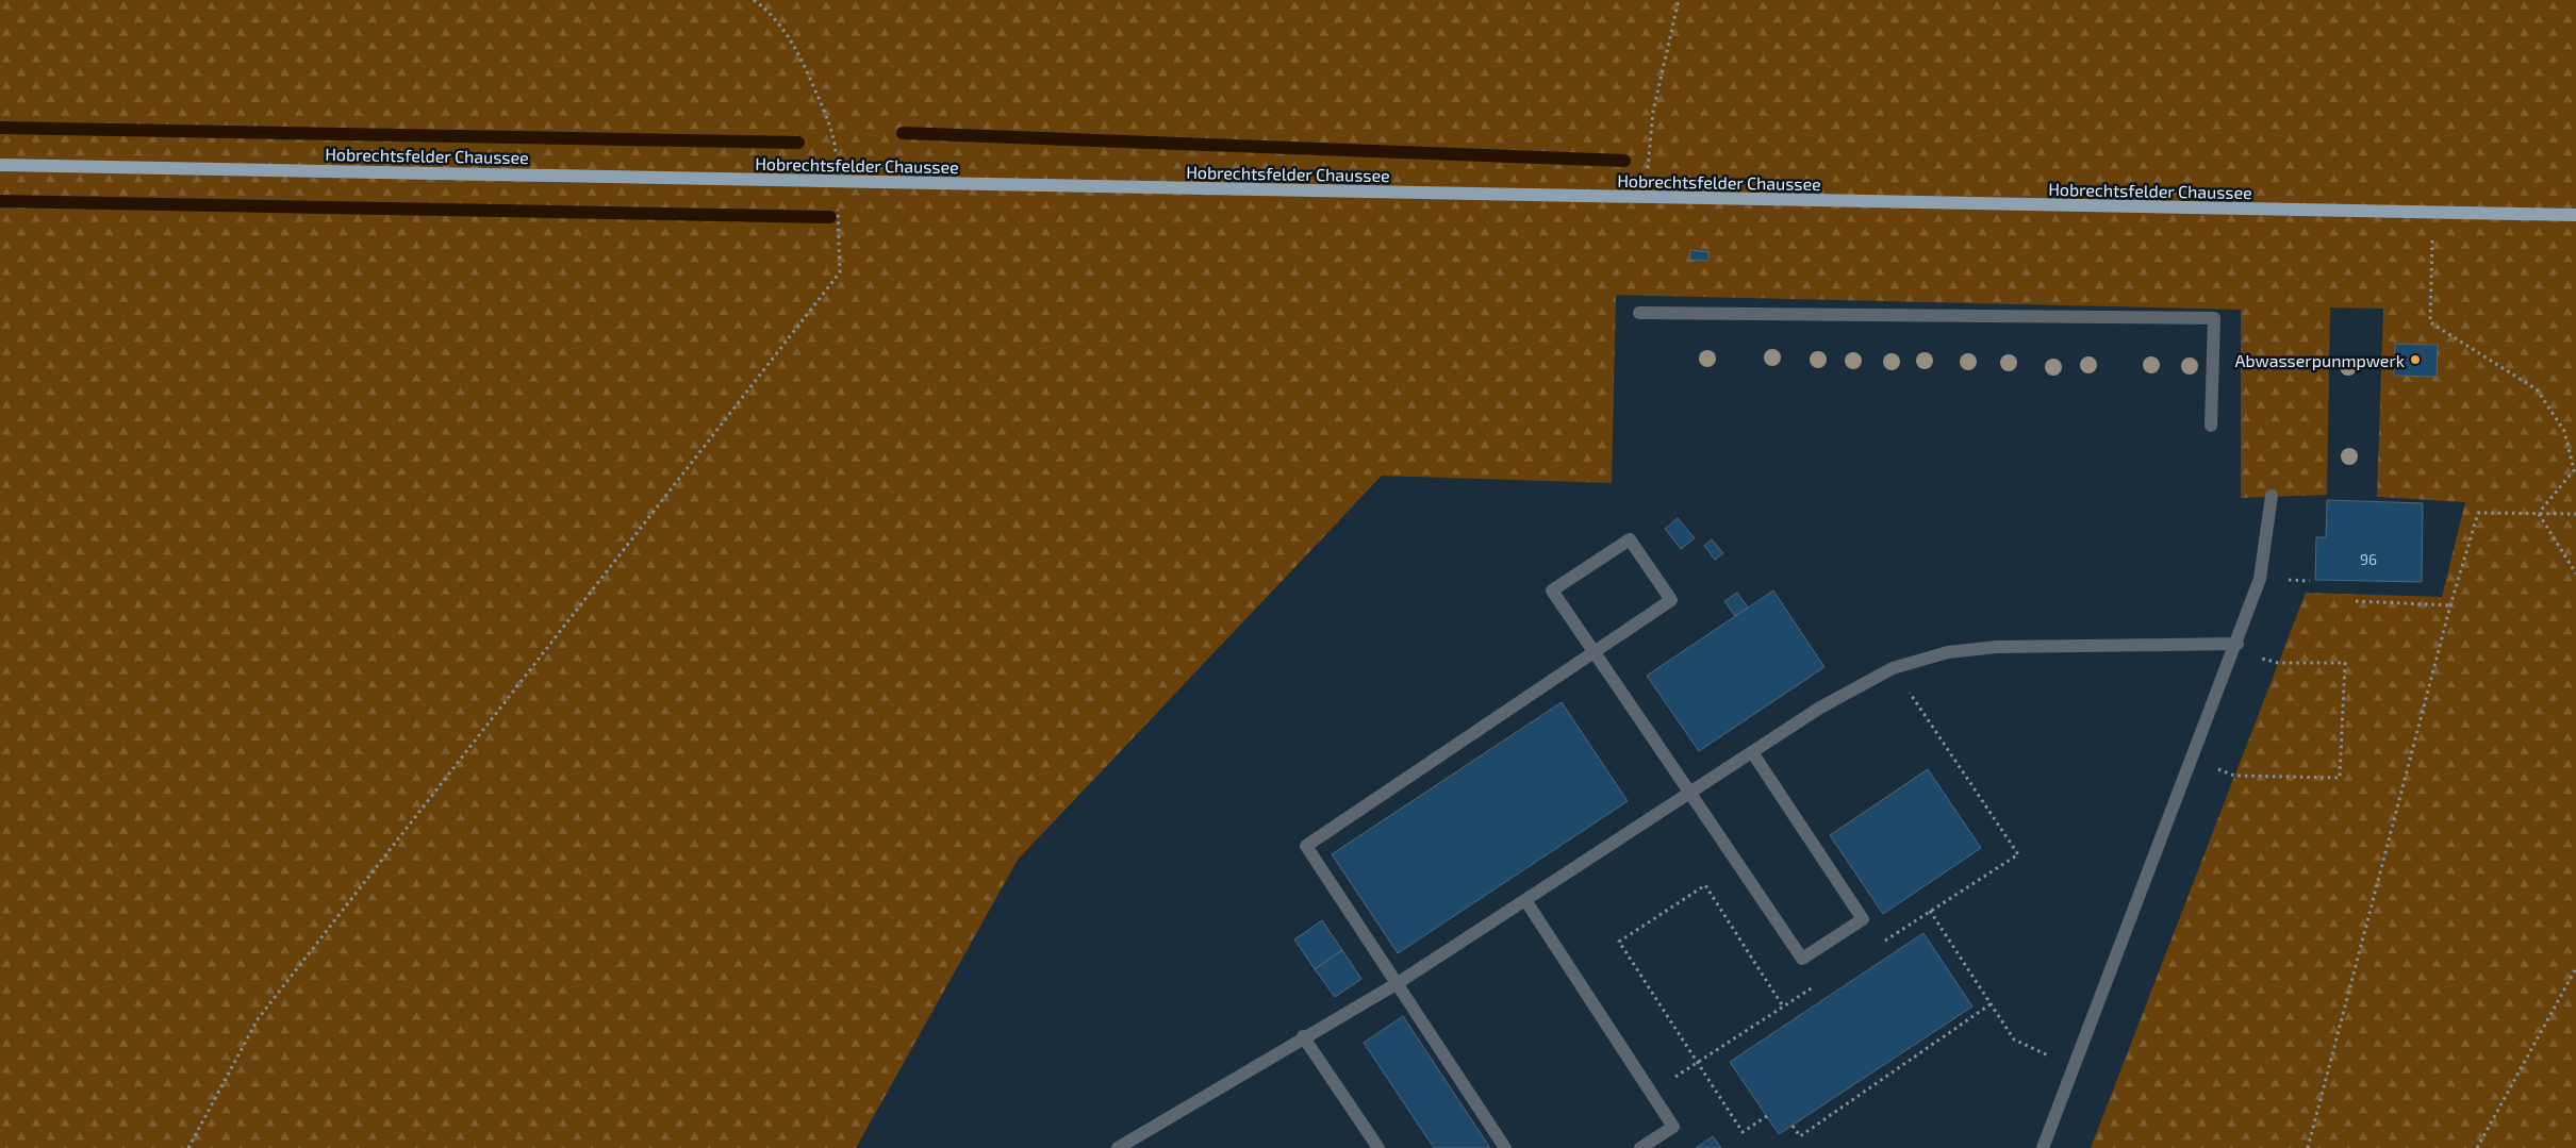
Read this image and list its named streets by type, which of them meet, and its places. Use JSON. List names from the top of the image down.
{
  "streets": {
    "main road": ["Hobrechtsfelder Chaussee"]
  },
  "places": ["Abwasserpunmpwerk"],
  "house_numbers": ["96"]
}
